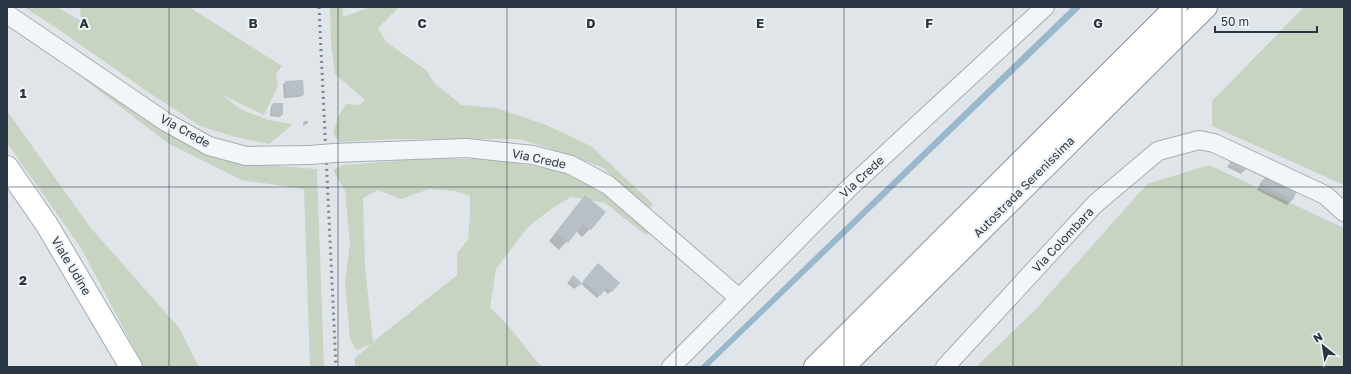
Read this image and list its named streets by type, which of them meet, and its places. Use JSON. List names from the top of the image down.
{
  "streets": {
    "main road": ["Autostrada Serenissima", "Viale Udine"],
    "street": ["Via Crede", "Via Colombara"]
  },
  "scale_bar": "50 m",
  "north": "top left",
  "grid": {
    "columns": [
      "A",
      "B",
      "C",
      "D",
      "E",
      "F",
      "G"
    ],
    "rows": ["1", "2"]
  }
}
